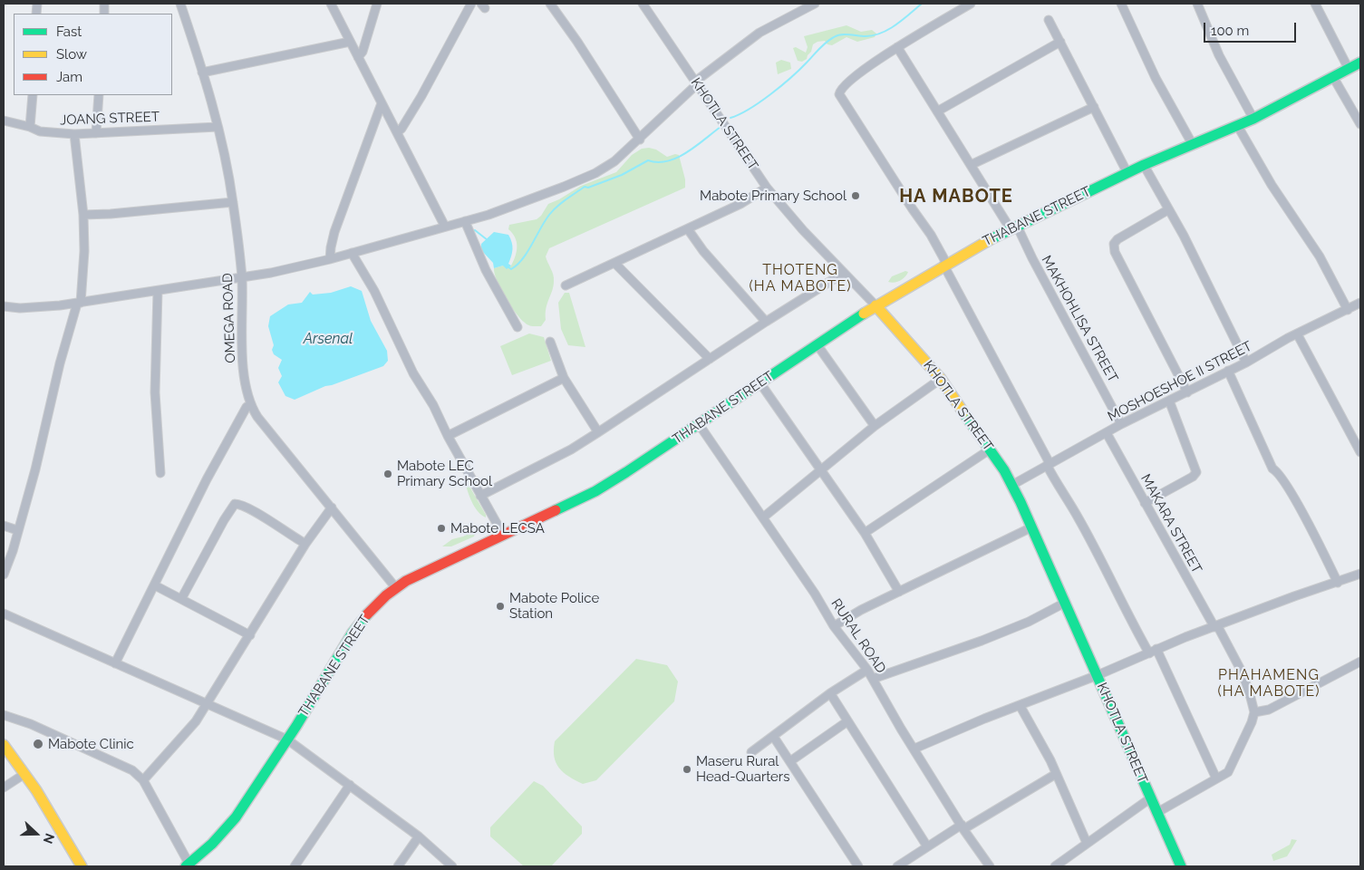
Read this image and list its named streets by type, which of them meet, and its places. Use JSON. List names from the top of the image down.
{
  "streets": {
    "street": [
      "JOANG STREET",
      "KHOTLA STREET",
      "THABANE STREET",
      "OMEGA ROAD",
      "MAKHOHLISA STREET",
      "MOSHOESHOE II STREET",
      "MAKARA STREET",
      "RURAL ROAD"
    ]
  },
  "crossings": [
    ["JOANG STREET", "OMEGA ROAD"],
    ["KHOTLA STREET", "THABANE STREET"],
    ["KHOTLA STREET", "MOSHOESHOE II STREET"],
    ["THABANE STREET", "OMEGA ROAD"],
    ["THABANE STREET", "MAKHOHLISA STREET"],
    ["THABANE STREET", "RURAL ROAD"],
    ["MAKHOHLISA STREET", "MOSHOESHOE II STREET"],
    ["MOSHOESHOE II STREET", "MAKARA STREET"]
  ],
  "districts": ["HA MABOTE", "THOTENG (HA MABOTE)", "PHAHAMENG (HA MABOTE)"],
  "water": ["Arsenal"],
  "places": [
    "Mabote Primary School",
    "Mabote LEC Primary School",
    "Mabote LECSA",
    "Mabote Police Station",
    "Mabote Clinic",
    "Maseru Rural Head-Quarters"
  ],
  "legend": ["Fast", "Slow", "Jam"],
  "scale_bar": "100 m",
  "north": "right"
}
